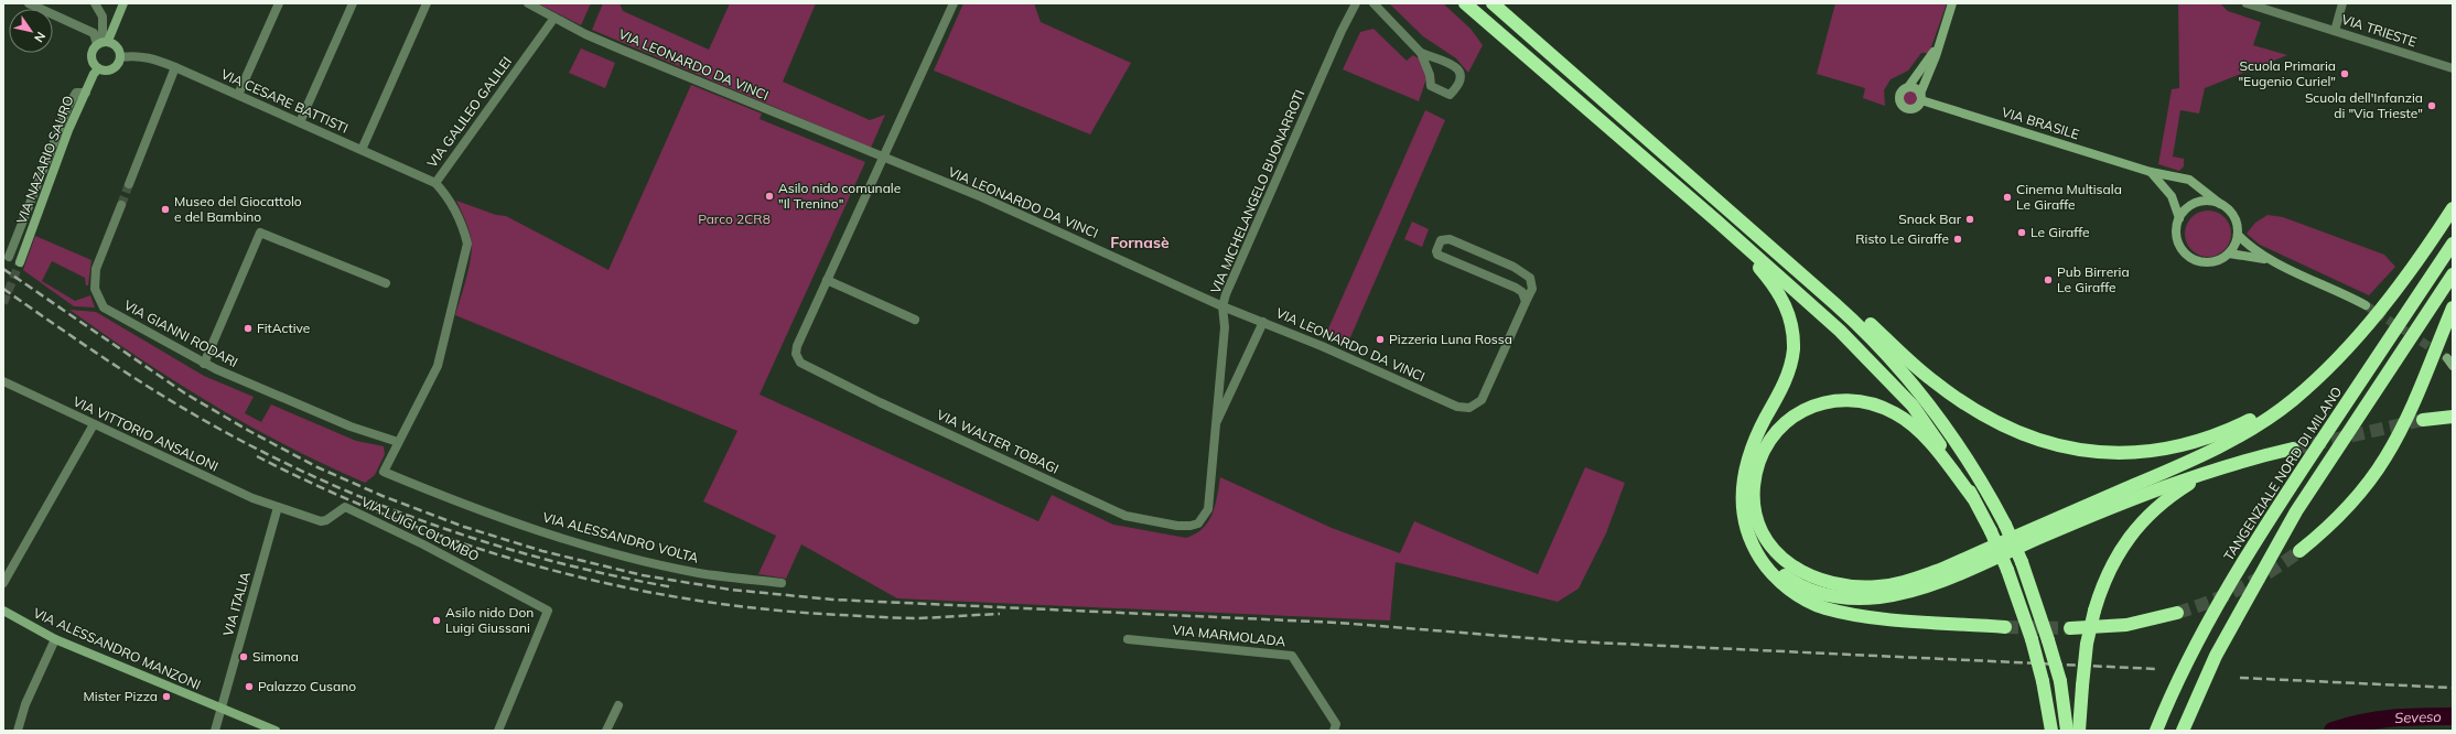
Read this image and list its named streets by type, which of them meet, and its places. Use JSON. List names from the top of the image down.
{
  "streets": {
    "highway": ["TANGENZIALE NORD DI MILANO"],
    "street": [
      "VIA TRIESTE",
      "VIA LEONARDO DA VINCI",
      "VIA CESARE BATTISTI",
      "VIA GALILEO GALILEI",
      "VIA BRASILE",
      "VIA NAZARIO SAURO",
      "VIA MICHELANGELO BUONARROTI",
      "VIA GIANNI RODARI",
      "VIA VITTORIO ANSALONI",
      "VIA WALTER TOBAGI",
      "VIA LUIGI COLOMBO",
      "VIA ALESSANDRO VOLTA",
      "VIA ITALIA",
      "VIA MARMOLADA",
      "VIA ALESSANDRO MANZONI"
    ]
  },
  "crossings": [
    ["VIA LEONARDO DA VINCI", "VIA GALILEO GALILEI"],
    ["VIA LEONARDO DA VINCI", "VIA MICHELANGELO BUONARROTI"],
    ["VIA CESARE BATTISTI", "VIA GALILEO GALILEI"],
    ["VIA CESARE BATTISTI", "VIA NAZARIO SAURO"],
    ["VIA GALILEO GALILEI", "VIA GIANNI RODARI"],
    ["VIA GALILEO GALILEI", "VIA ALESSANDRO VOLTA"],
    ["VIA MICHELANGELO BUONARROTI", "VIA WALTER TOBAGI"],
    ["VIA VITTORIO ANSALONI", "VIA LUIGI COLOMBO"],
    ["VIA VITTORIO ANSALONI", "VIA ITALIA"],
    ["VIA LUIGI COLOMBO", "VIA ITALIA"],
    ["VIA ITALIA", "VIA ALESSANDRO MANZONI"]
  ],
  "districts": ["Fornasè"],
  "water": ["Seveso"],
  "parks": ["Parco 2CR8"],
  "places": [
    "Scuola Primaria \"Eugenio Curiel\"",
    "Scuola dell'Infanzia di \"Via Trieste\"",
    "Asilo nido comunale \"Il Trenino\"",
    "Cinema Multisala Le Giraffe",
    "Museo del Giocattolo e del Bambino",
    "Snack Bar",
    "Le Giraffe",
    "Risto Le Giraffe",
    "Pub Birreria Le Giraffe",
    "FitActive",
    "Pizzeria Luna Rossa",
    "Asilo nido Don Luigi Giussani",
    "Simona",
    "Palazzo Cusano",
    "Mister Pizza"
  ],
  "north": "bottom right"
}
